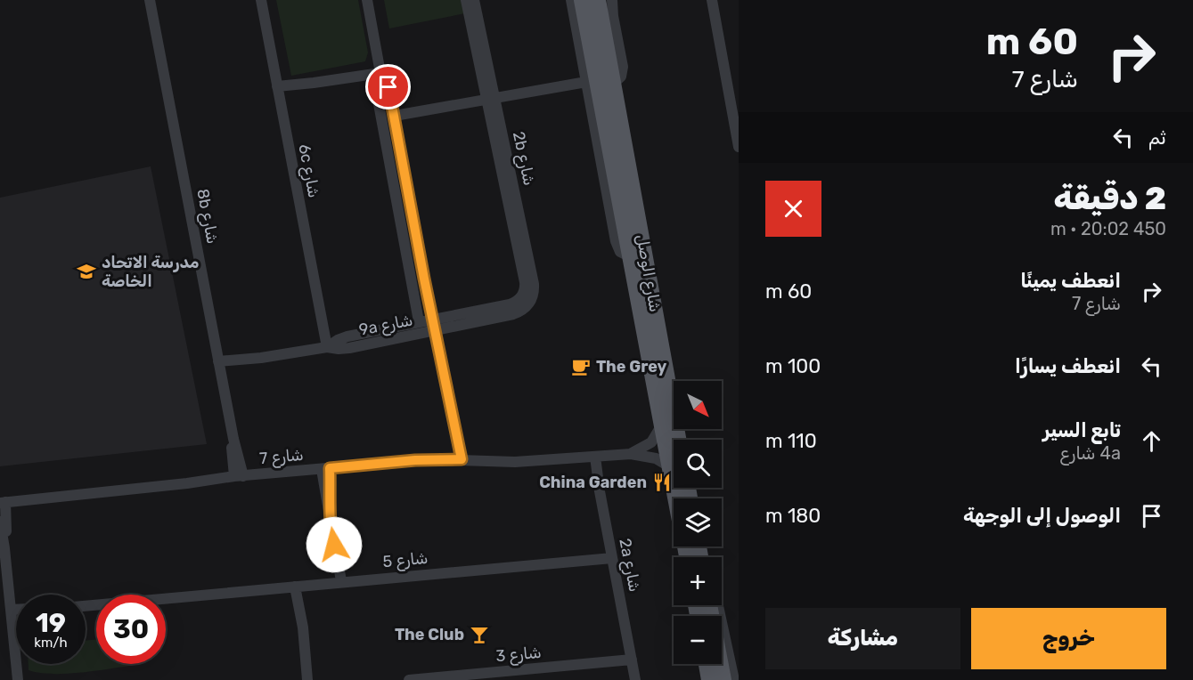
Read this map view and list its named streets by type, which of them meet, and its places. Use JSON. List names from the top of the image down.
{
  "streets": {
    "main road": ["شارع الوصل"],
    "street": [
      "2b شارع",
      "6c شارع",
      "8b شارع",
      "9a شارع",
      "شارع 7",
      "شارع 5",
      "2a شارع",
      "شارع 3"
    ]
  },
  "crossings": [
    ["2b شارع", "9a شارع"],
    ["6c شارع", "9a شارع"],
    ["8b شارع", "9a شارع"],
    ["8b شارع", "شارع 7"],
    ["شارع الوصل", "شارع 7"],
    ["شارع 7", "2a شارع"],
    ["شارع 5", "2a شارع"],
    ["2a شارع", "شارع 3"]
  ],
  "places": {
    "school or university": ["مدرسة الاتحاد الخاصة"],
    "cafe": ["The Grey"],
    "restaurant": ["China Garden"],
    "bar": ["The Club"]
  },
  "north": "bottom right",
  "page": {
    "turn": ["60 m", "شارع 7"],
    "then": "ثم",
    "heading": ["2 دقيقة", "450 m · 20:02"],
    "list": [
      {
        "name": "انعطف يمينًا",
        "note": "شارع 7",
        "value": "60 m"
      },
      {
        "name": "انعطف يسارًا",
        "value": "100 m"
      },
      {
        "name": "تابع السير",
        "note": "4a شارع",
        "value": "110 m"
      },
      {
        "name": "الوصول إلى الوجهة",
        "value": "180 m"
      }
    ],
    "map_buttons": ["+", "−"],
    "speed": "19 km/h",
    "limit": "30",
    "buttons": ["خروج", "مشاركة"]
  }
}
